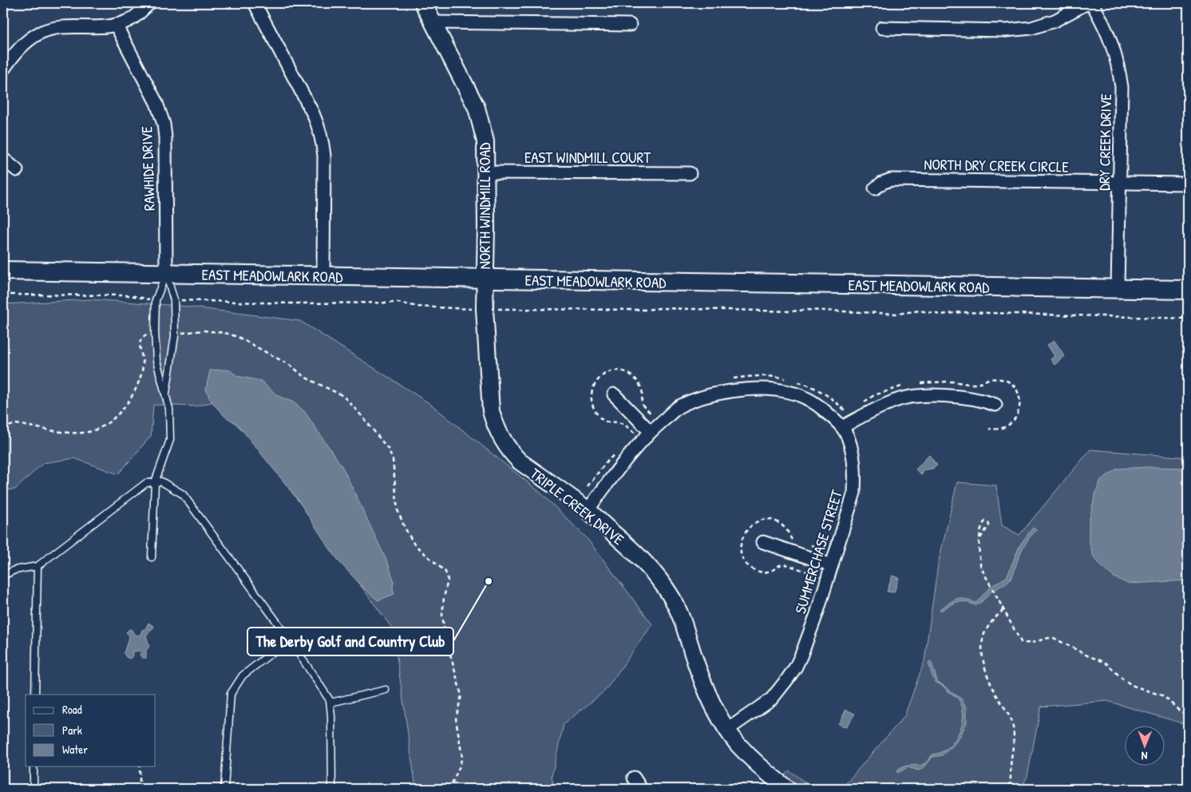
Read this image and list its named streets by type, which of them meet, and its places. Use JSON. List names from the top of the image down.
{
  "streets": {
    "main road": ["EAST MEADOWLARK ROAD"],
    "street": [
      "DRY CREEK DRIVE",
      "EAST WINDMILL COURT",
      "NORTH DRY CREEK CIRCLE",
      "RAWHIDE DRIVE",
      "NORTH WINDMILL ROAD",
      "TRIPLE CREEK DRIVE",
      "SUMMERCHASE STREET"
    ]
  },
  "crossings": [
    ["DRY CREEK DRIVE", "NORTH DRY CREEK CIRCLE"],
    ["DRY CREEK DRIVE", "EAST MEADOWLARK ROAD"],
    ["EAST WINDMILL COURT", "NORTH WINDMILL ROAD"],
    ["RAWHIDE DRIVE", "EAST MEADOWLARK ROAD"],
    ["NORTH WINDMILL ROAD", "EAST MEADOWLARK ROAD"],
    ["NORTH WINDMILL ROAD", "TRIPLE CREEK DRIVE"],
    ["EAST MEADOWLARK ROAD", "TRIPLE CREEK DRIVE"],
    ["TRIPLE CREEK DRIVE", "SUMMERCHASE STREET"]
  ],
  "places": ["The Derby Golf and Country Club"],
  "legend": ["Road", "Park", "Water"],
  "north": "bottom"
}
